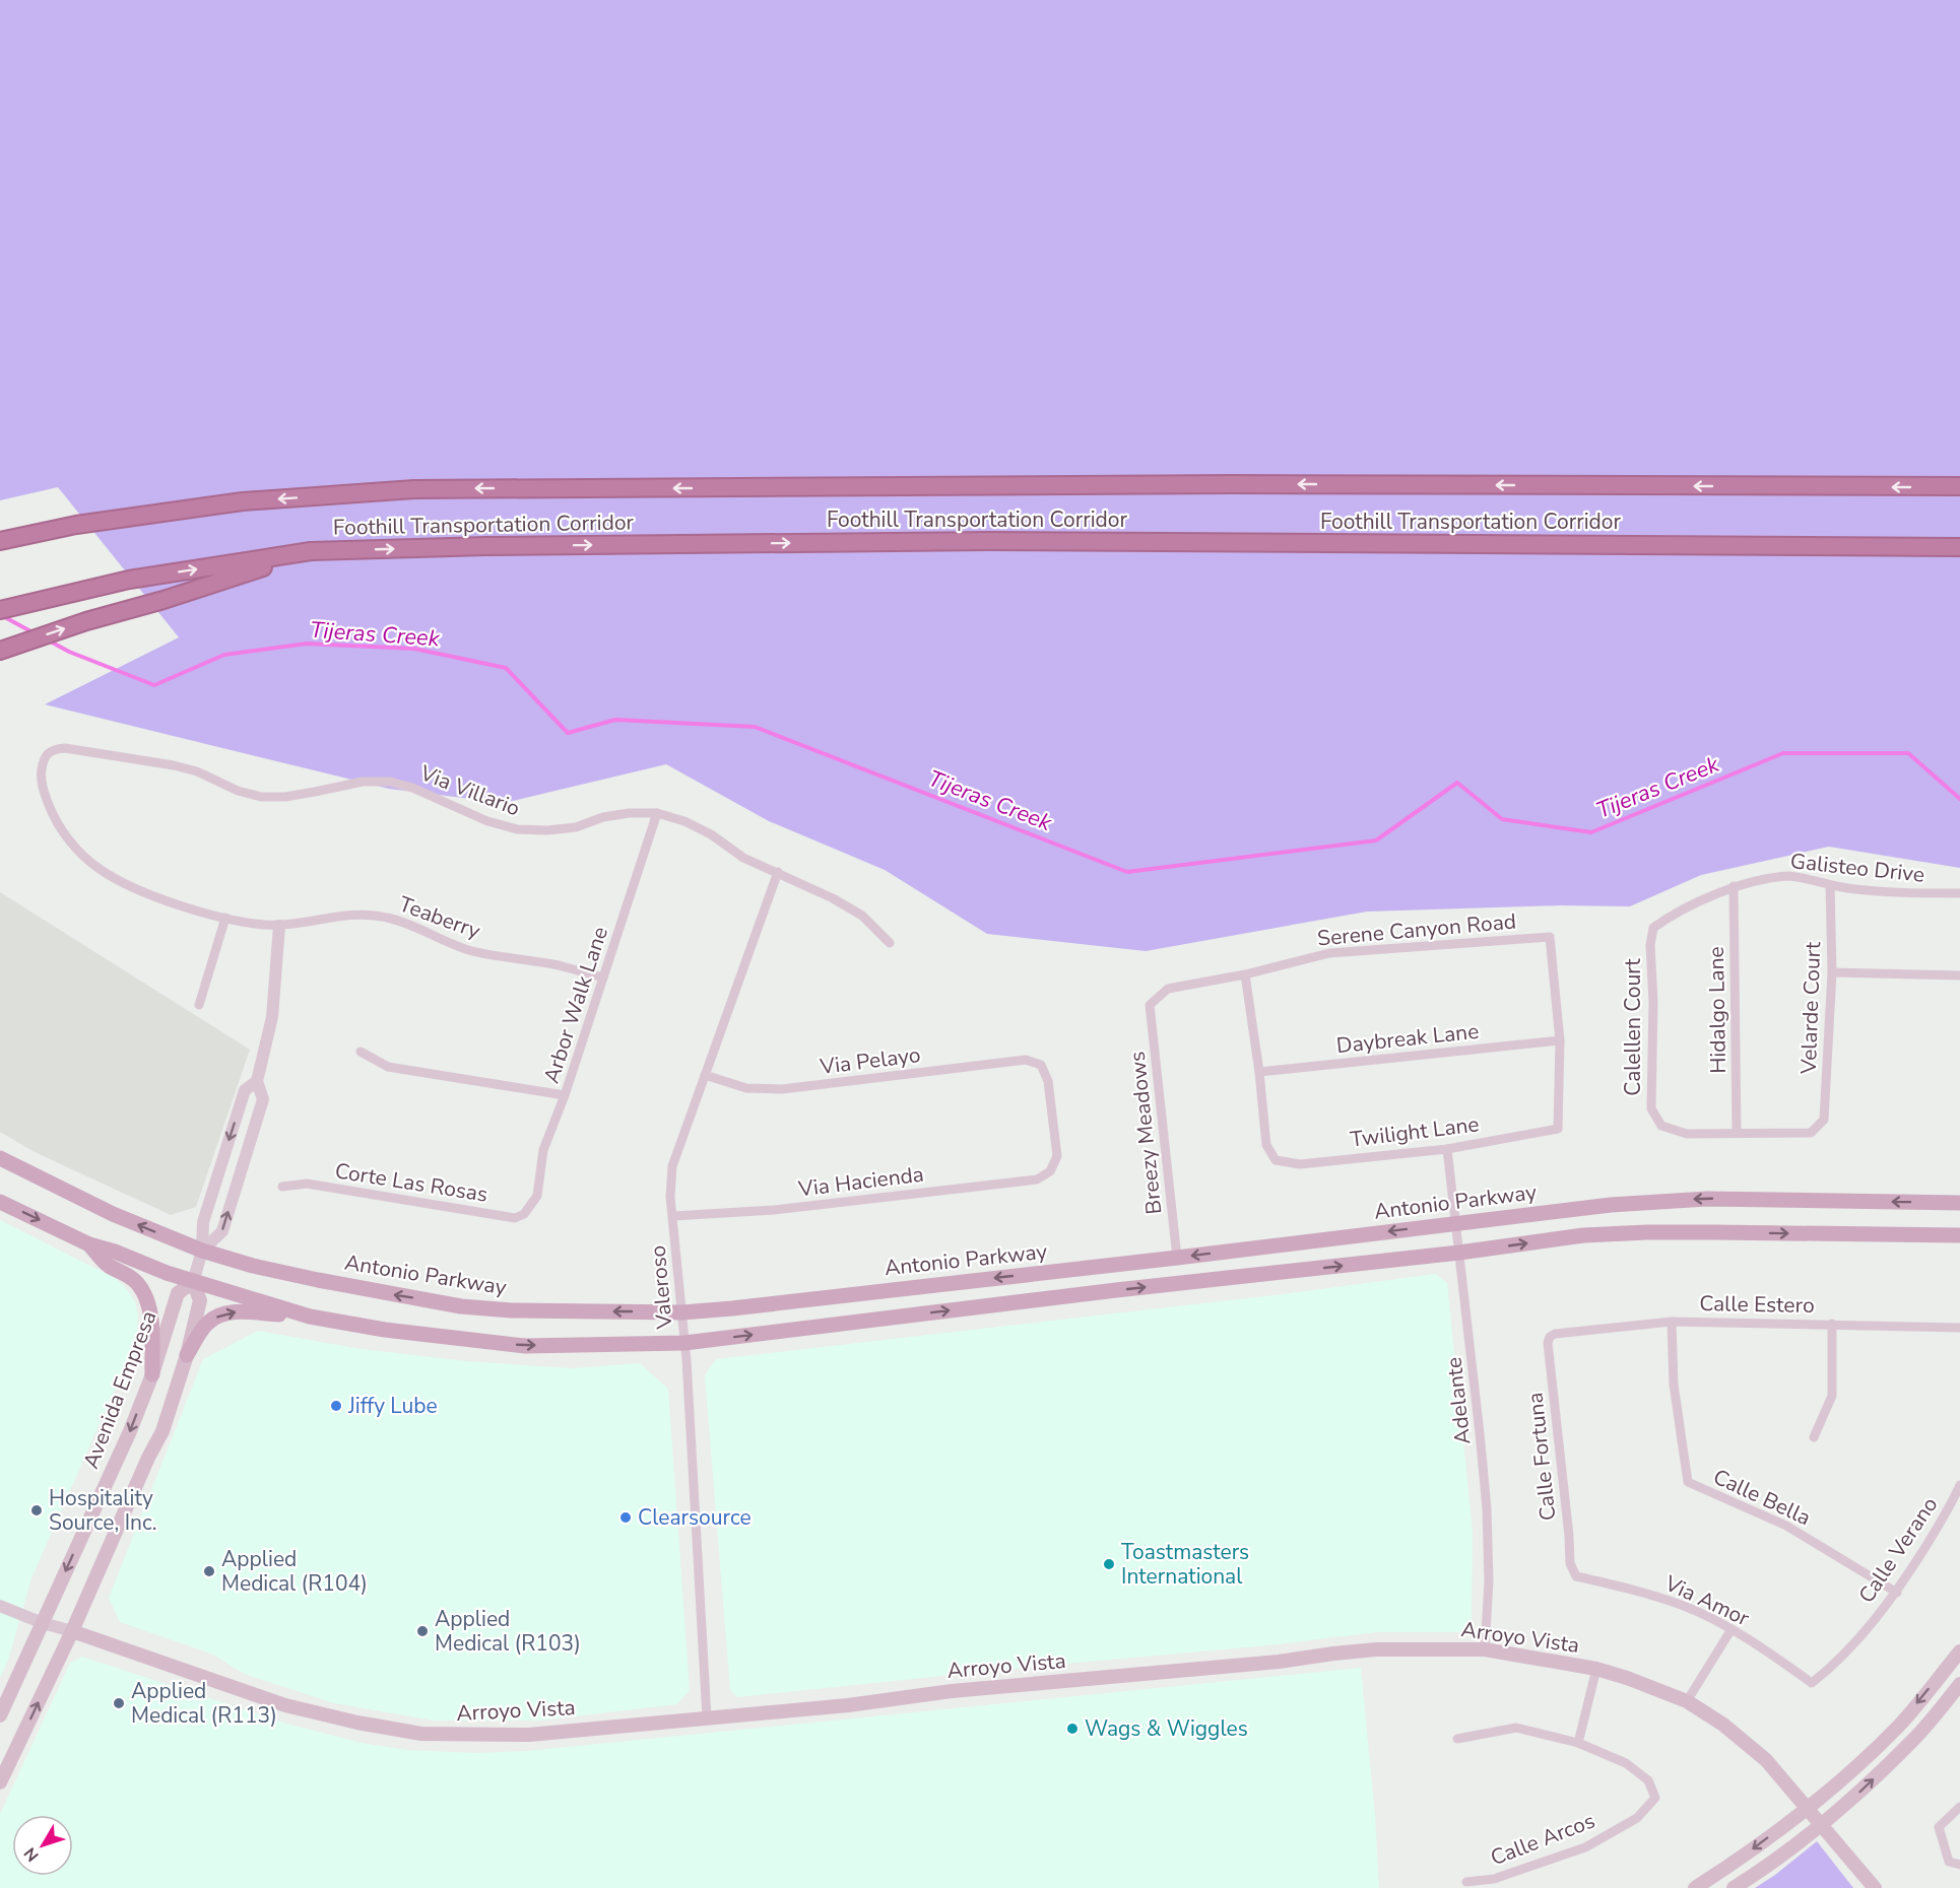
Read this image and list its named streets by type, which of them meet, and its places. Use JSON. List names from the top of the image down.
{
  "streets": {
    "highway": ["Foothill Transportation Corridor"],
    "main road": ["Antonio Parkway", "Avenida Empresa", "Arroyo Vista"],
    "street": [
      "Via Villario",
      "Galisteo Drive",
      "Teaberry",
      "Serene Canyon Road",
      "Arbor Walk Lane",
      "Velarde Court",
      "Hidalgo Lane",
      "Calellen Court",
      "Daybreak Lane",
      "Via Pelayo",
      "Twilight Lane",
      "Breezy Meadows",
      "Via Hacienda",
      "Corte Las Rosas",
      "Valeroso",
      "Calle Estero",
      "Adelante",
      "Calle Fortuna",
      "Calle Bella",
      "Calle Verano",
      "Via Amor",
      "Calle Arcos"
    ]
  },
  "crossings": [
    ["Via Villario", "Teaberry"],
    ["Via Villario", "Arbor Walk Lane"],
    ["Via Villario", "Valeroso"],
    ["Galisteo Drive", "Velarde Court"],
    ["Galisteo Drive", "Hidalgo Lane"],
    ["Galisteo Drive", "Calellen Court"],
    ["Teaberry", "Arbor Walk Lane"],
    ["Teaberry", "Avenida Empresa"],
    ["Serene Canyon Road", "Daybreak Lane"],
    ["Serene Canyon Road", "Twilight Lane"],
    ["Serene Canyon Road", "Breezy Meadows"],
    ["Arbor Walk Lane", "Corte Las Rosas"],
    ["Velarde Court", "Hidalgo Lane"],
    ["Velarde Court", "Calellen Court"],
    ["Hidalgo Lane", "Calellen Court"],
    ["Daybreak Lane", "Twilight Lane"],
    ["Via Pelayo", "Via Hacienda"],
    ["Via Pelayo", "Valeroso"],
    ["Twilight Lane", "Adelante"],
    ["Breezy Meadows", "Antonio Parkway"],
    ["Via Hacienda", "Valeroso"],
    ["Antonio Parkway", "Valeroso"],
    ["Antonio Parkway", "Avenida Empresa"],
    ["Antonio Parkway", "Adelante"],
    ["Valeroso", "Arroyo Vista"],
    ["Calle Estero", "Calle Fortuna"],
    ["Calle Estero", "Calle Bella"],
    ["Avenida Empresa", "Arroyo Vista"],
    ["Adelante", "Arroyo Vista"],
    ["Calle Fortuna", "Via Amor"],
    ["Calle Bella", "Calle Verano"],
    ["Calle Verano", "Via Amor"]
  ],
  "water": ["Tijeras Creek"],
  "places": [
    "Jiffy Lube",
    "Hospitality Source, Inc.",
    "Clearsource",
    "Toastmasters International",
    "Applied Medical (R104)",
    "Applied Medical (R103)",
    "Applied Medical (R113)",
    "Wags & Wiggles"
  ],
  "north": "bottom left"
}
